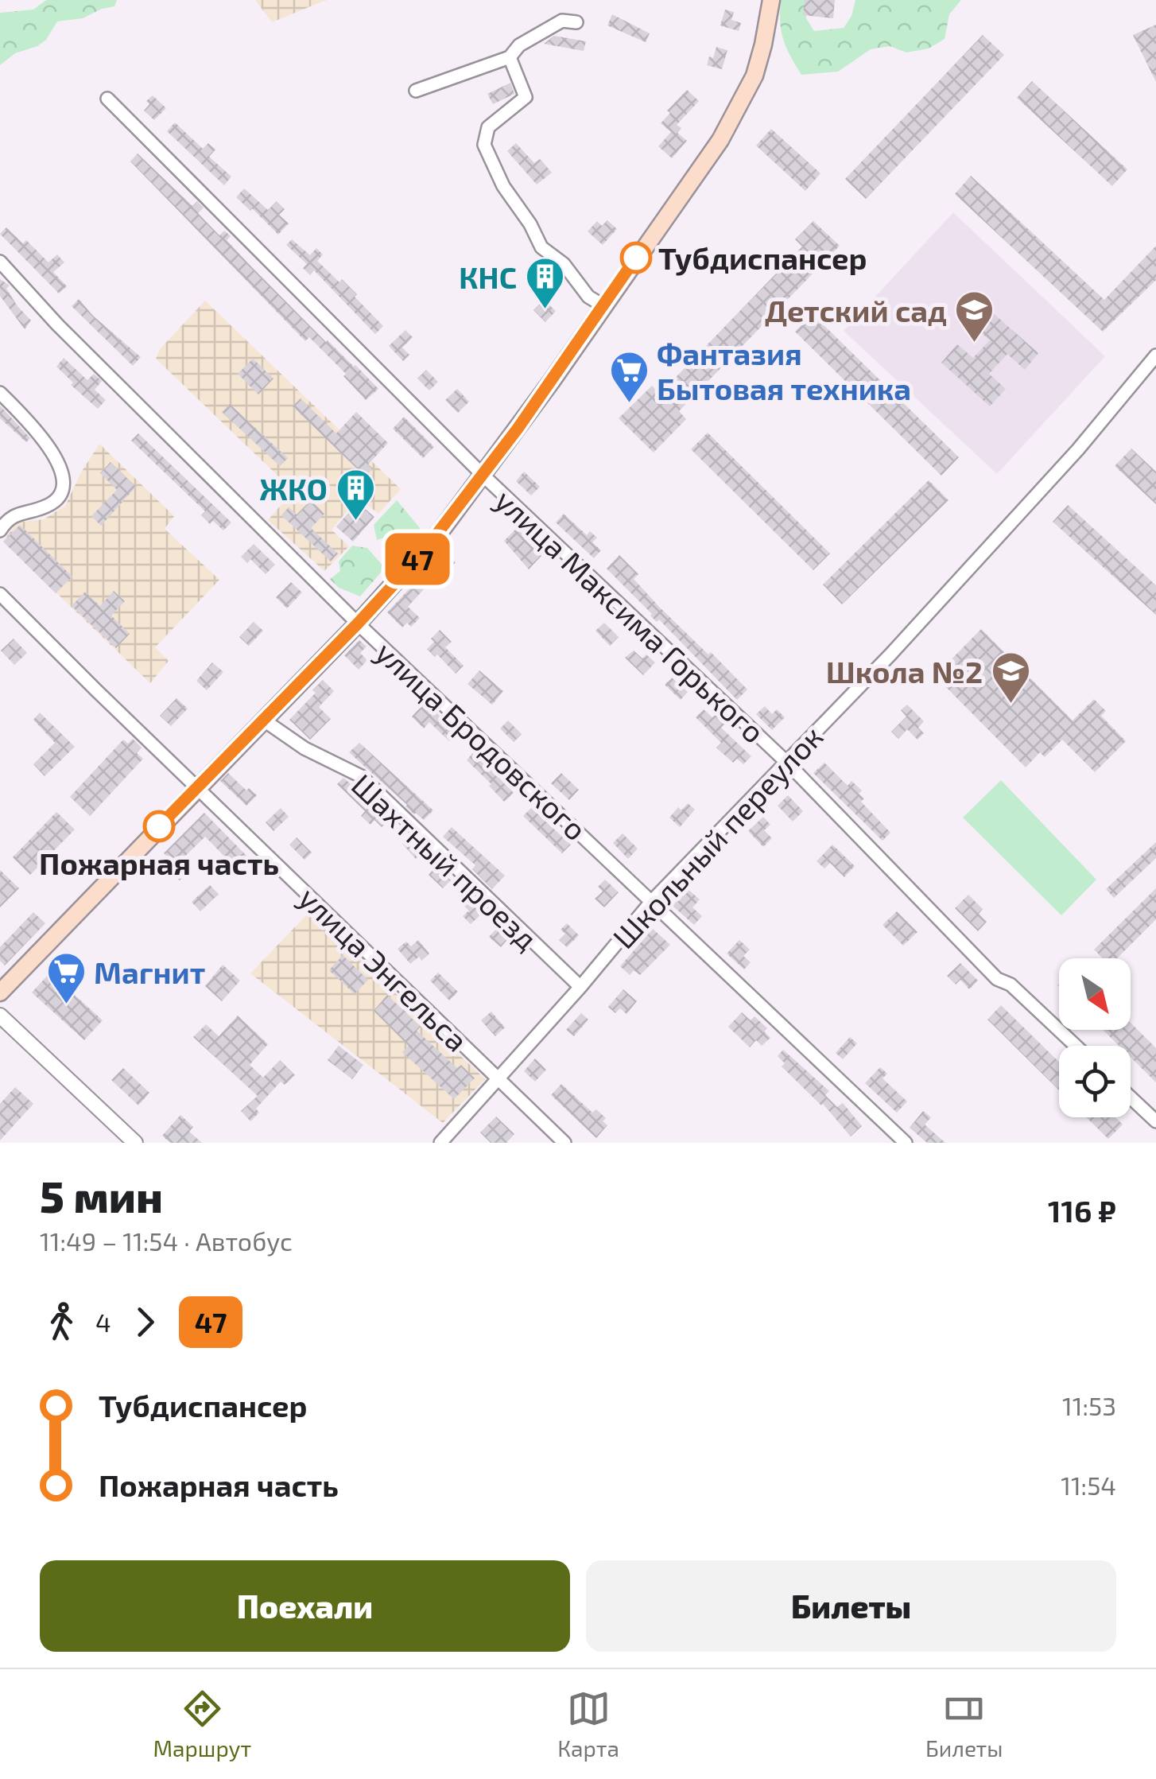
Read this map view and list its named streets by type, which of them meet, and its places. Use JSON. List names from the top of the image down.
{
  "streets": {
    "street": [
      "улица Максима Горького",
      "улица Бродовского",
      "Школьный переулок",
      "Шахтный проезд",
      "улица Энгельса"
    ]
  },
  "crossings": [
    ["улица Максима Горького", "Школьный переулок"],
    ["улица Бродовского", "Школьный переулок"],
    ["Школьный переулок", "Шахтный проезд"],
    ["Школьный переулок", "улица Энгельса"]
  ],
  "places": {
    "other": ["Тубдиспансер", "Пожарная часть"],
    "building": ["КНС", "ЖКО"],
    "school or university": ["Детский сад", "Школа №2"],
    "supermarket": ["Фантазия Бытовая техника", "Магнит"]
  },
  "lines": ["bus line 47"],
  "north": "bottom right",
  "page": {
    "on_map": "47",
    "heading": ["5 мин", "11:49 – 11:54 · Автобус", "116 ₽"],
    "legs": ["4", "47"],
    "list": [
      {
        "name": "Тубдиспансер",
        "value": "11:53"
      },
      {
        "name": "Пожарная часть",
        "value": "11:54"
      }
    ],
    "buttons": ["Поехали", "Билеты"],
    "tabs": ["Маршрут", "Карта", "Билеты"]
  }
}
